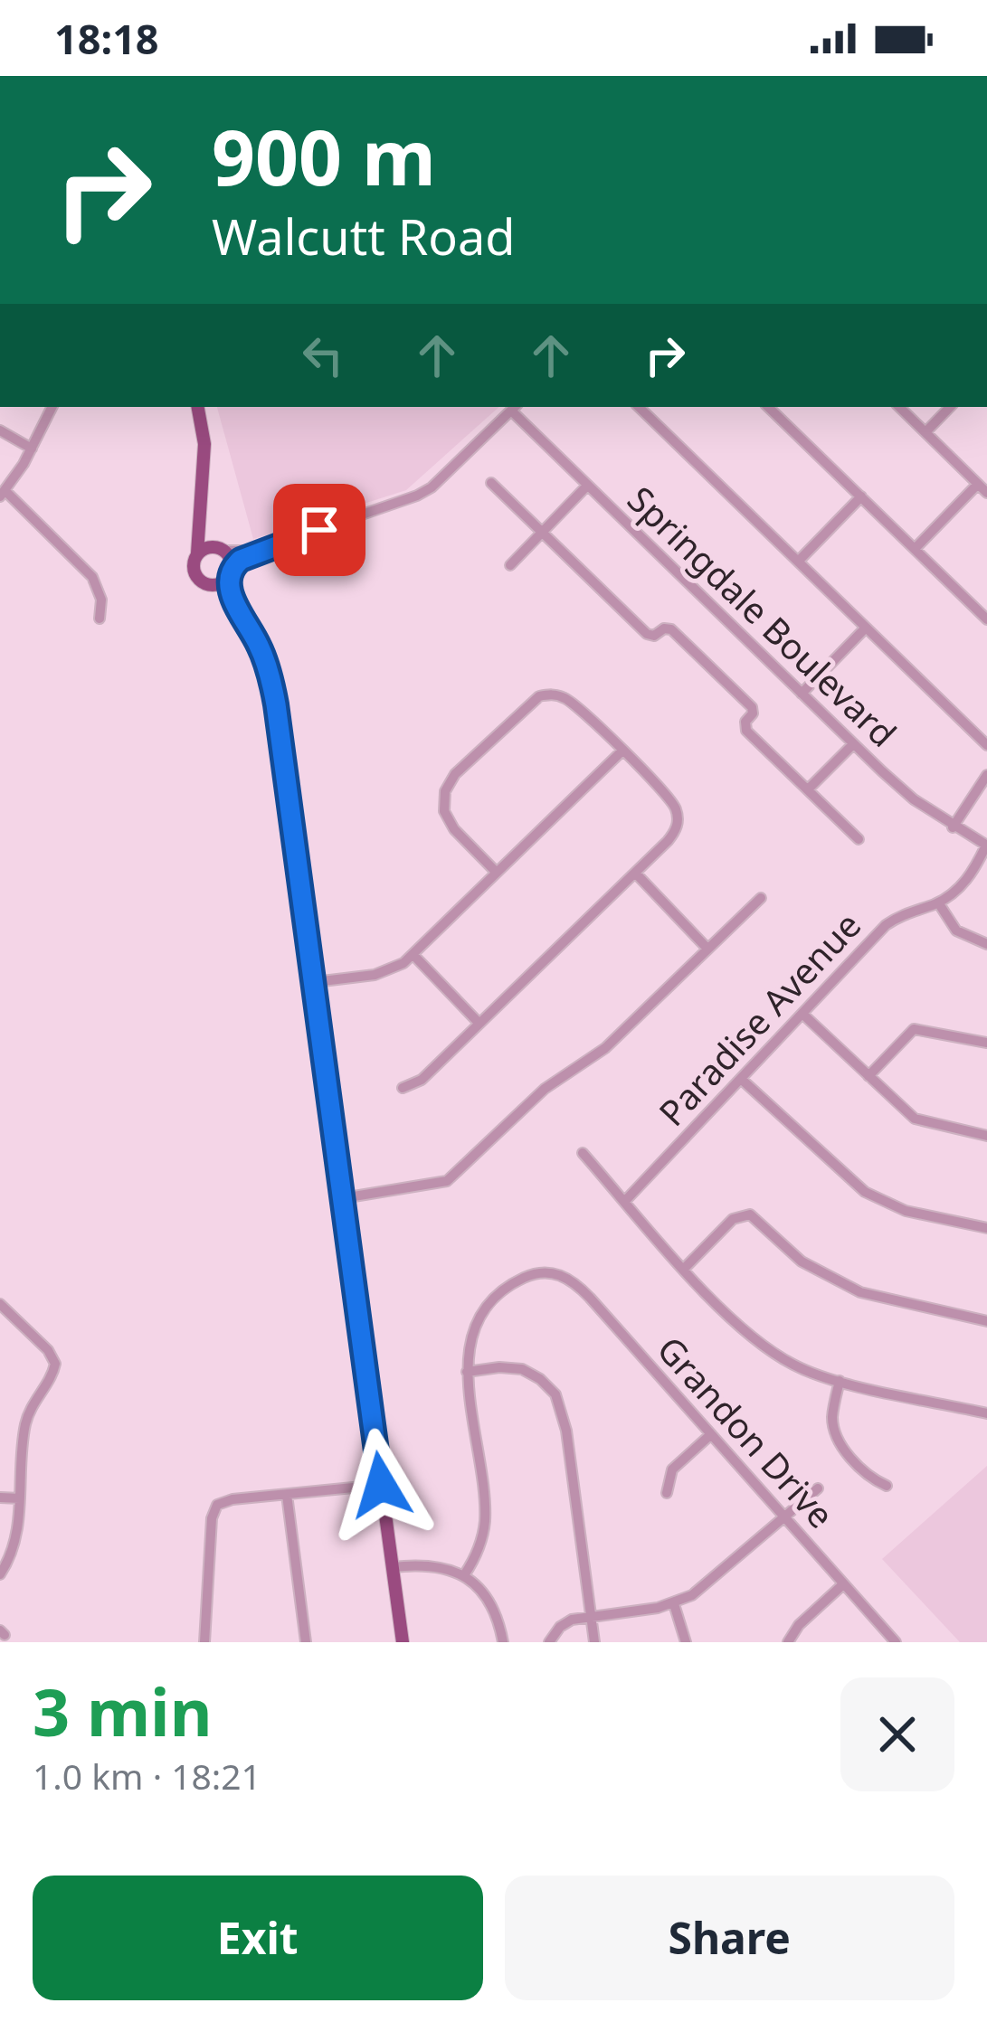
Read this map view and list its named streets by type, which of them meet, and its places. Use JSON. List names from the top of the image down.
{
  "streets": {
    "street": ["Springdale Boulevard", "Paradise Avenue", "Grandon Drive"]
  },
  "crossings": [
    ["Springdale Boulevard", "Paradise Avenue"]
  ],
  "page": {
    "status": "18:18",
    "turn": ["900 m", "Walcutt Road"],
    "heading": ["3 min", "1.0 km · 18:21"],
    "buttons": ["Exit", "Share"]
  }
}
